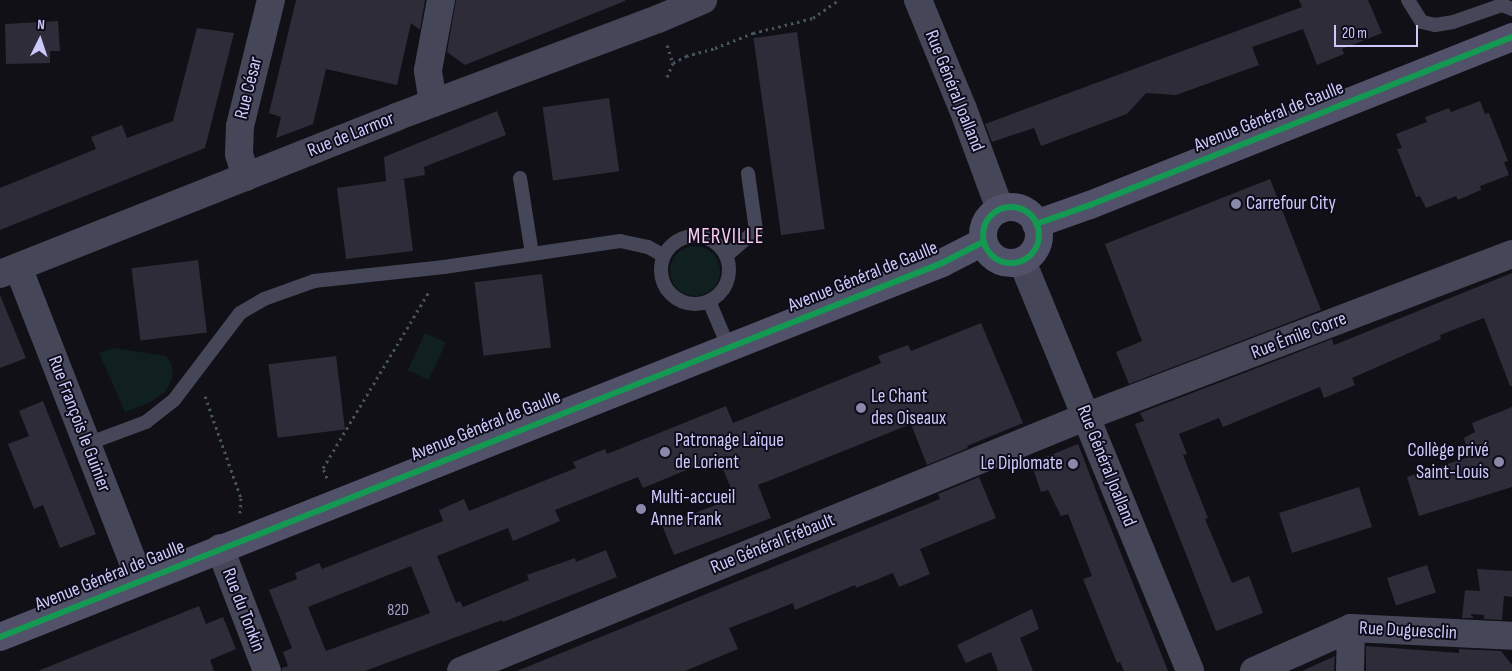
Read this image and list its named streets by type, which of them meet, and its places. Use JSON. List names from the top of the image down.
{
  "streets": {
    "main road": ["Avenue Général de Gaulle"],
    "street": [
      "Rue César",
      "Rue Général Joalland",
      "Rue de Larmor",
      "Rue Émile Corre",
      "Rue François le Guinier",
      "Rue Général Frébault",
      "Rue du Tonkin",
      "Rue Duguesclin"
    ]
  },
  "crossings": [
    ["Rue César", "Rue de Larmor"],
    ["Rue Général Joalland", "Avenue Général de Gaulle"],
    ["Rue Général Joalland", "Rue Émile Corre"],
    ["Rue Général Joalland", "Rue Général Frébault"],
    ["Avenue Général de Gaulle", "Rue François le Guinier"],
    ["Avenue Général de Gaulle", "Rue du Tonkin"],
    ["Rue de Larmor", "Rue François le Guinier"],
    ["Rue Émile Corre", "Rue Général Frébault"]
  ],
  "districts": ["MERVILLE"],
  "places": [
    "Carrefour City",
    "Le Chant des Oiseaux",
    "Patronage Laïque de Lorient",
    "Collège privé Saint-Louis",
    "Le Diplomate",
    "Multi-accueil Anne Frank"
  ],
  "house_numbers": ["82D"],
  "scale_bar": "20 m",
  "north": "top"
}
